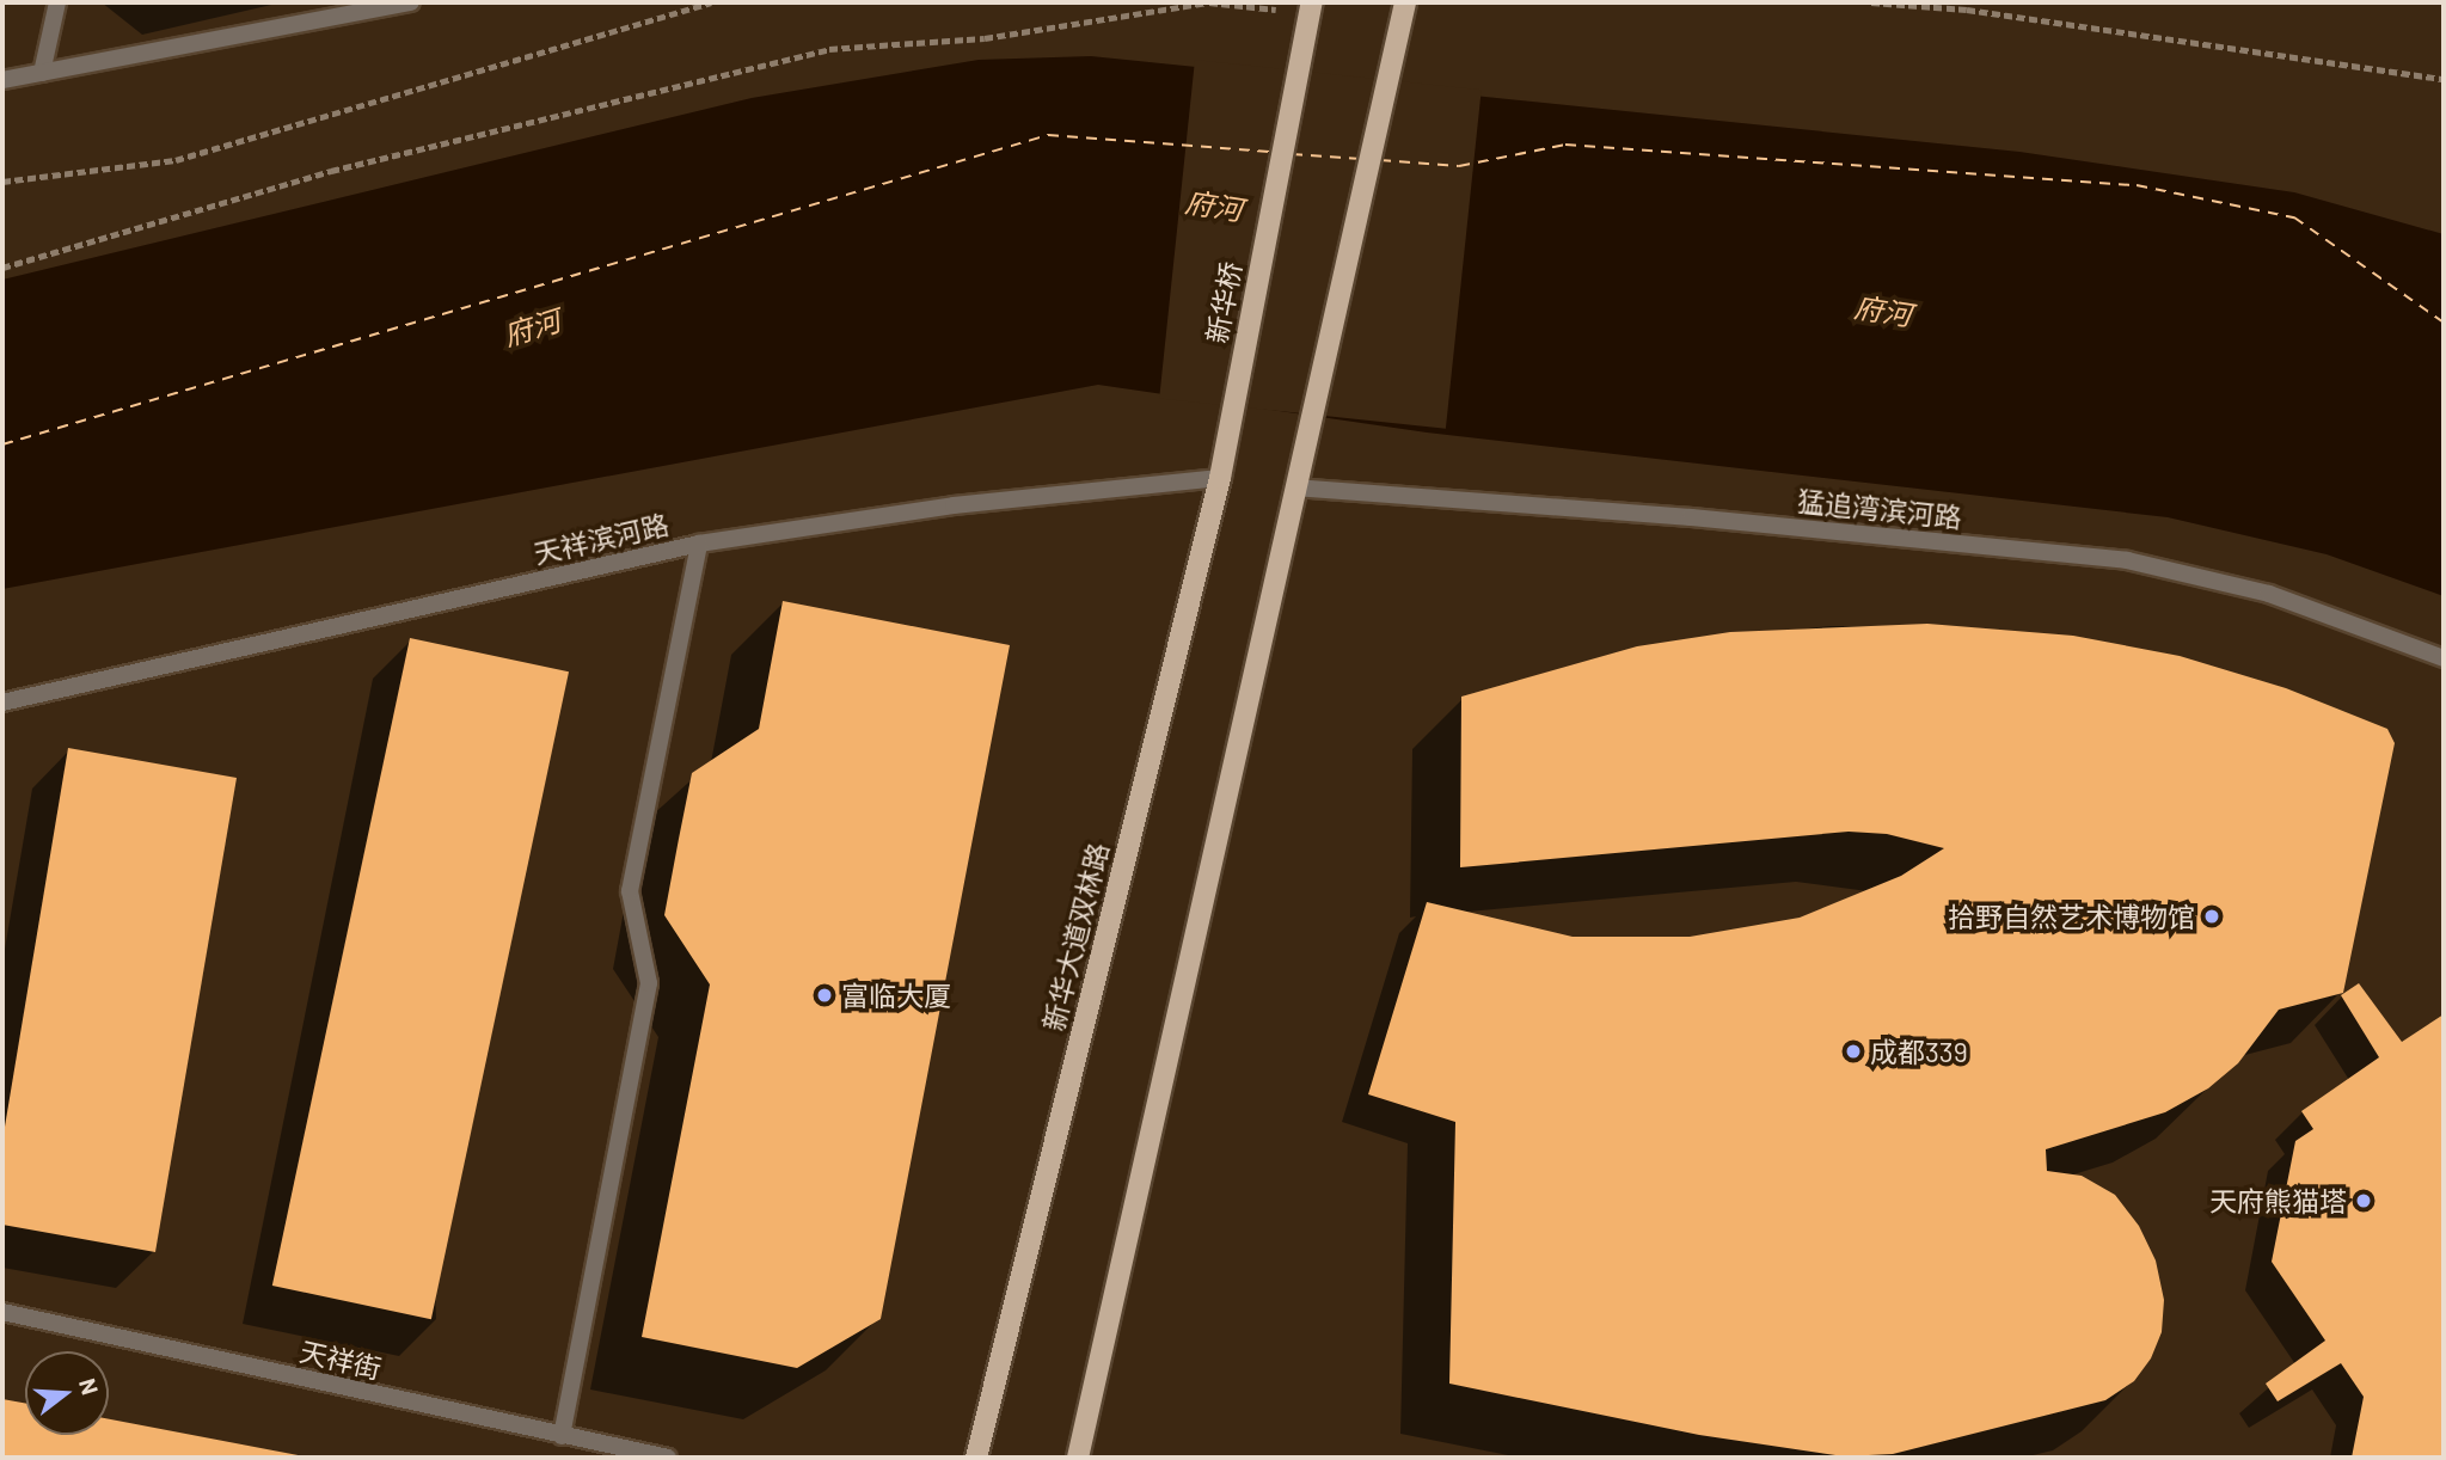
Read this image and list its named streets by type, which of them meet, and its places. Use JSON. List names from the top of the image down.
{
  "streets": {
    "main road": ["新华桥", "新华大道双林路"],
    "street": ["猛追湾滨河路", "天祥滨河路", "天祥街"]
  },
  "crossings": [
    ["新华桥", "新华大道双林路"],
    ["天祥滨河路", "新华大道双林路"]
  ],
  "water": ["府河"],
  "places": [
    "拾野自然艺术博物馆",
    "富临大厦",
    "成都339",
    "天府熊猫塔"
  ],
  "north": "right"
}
